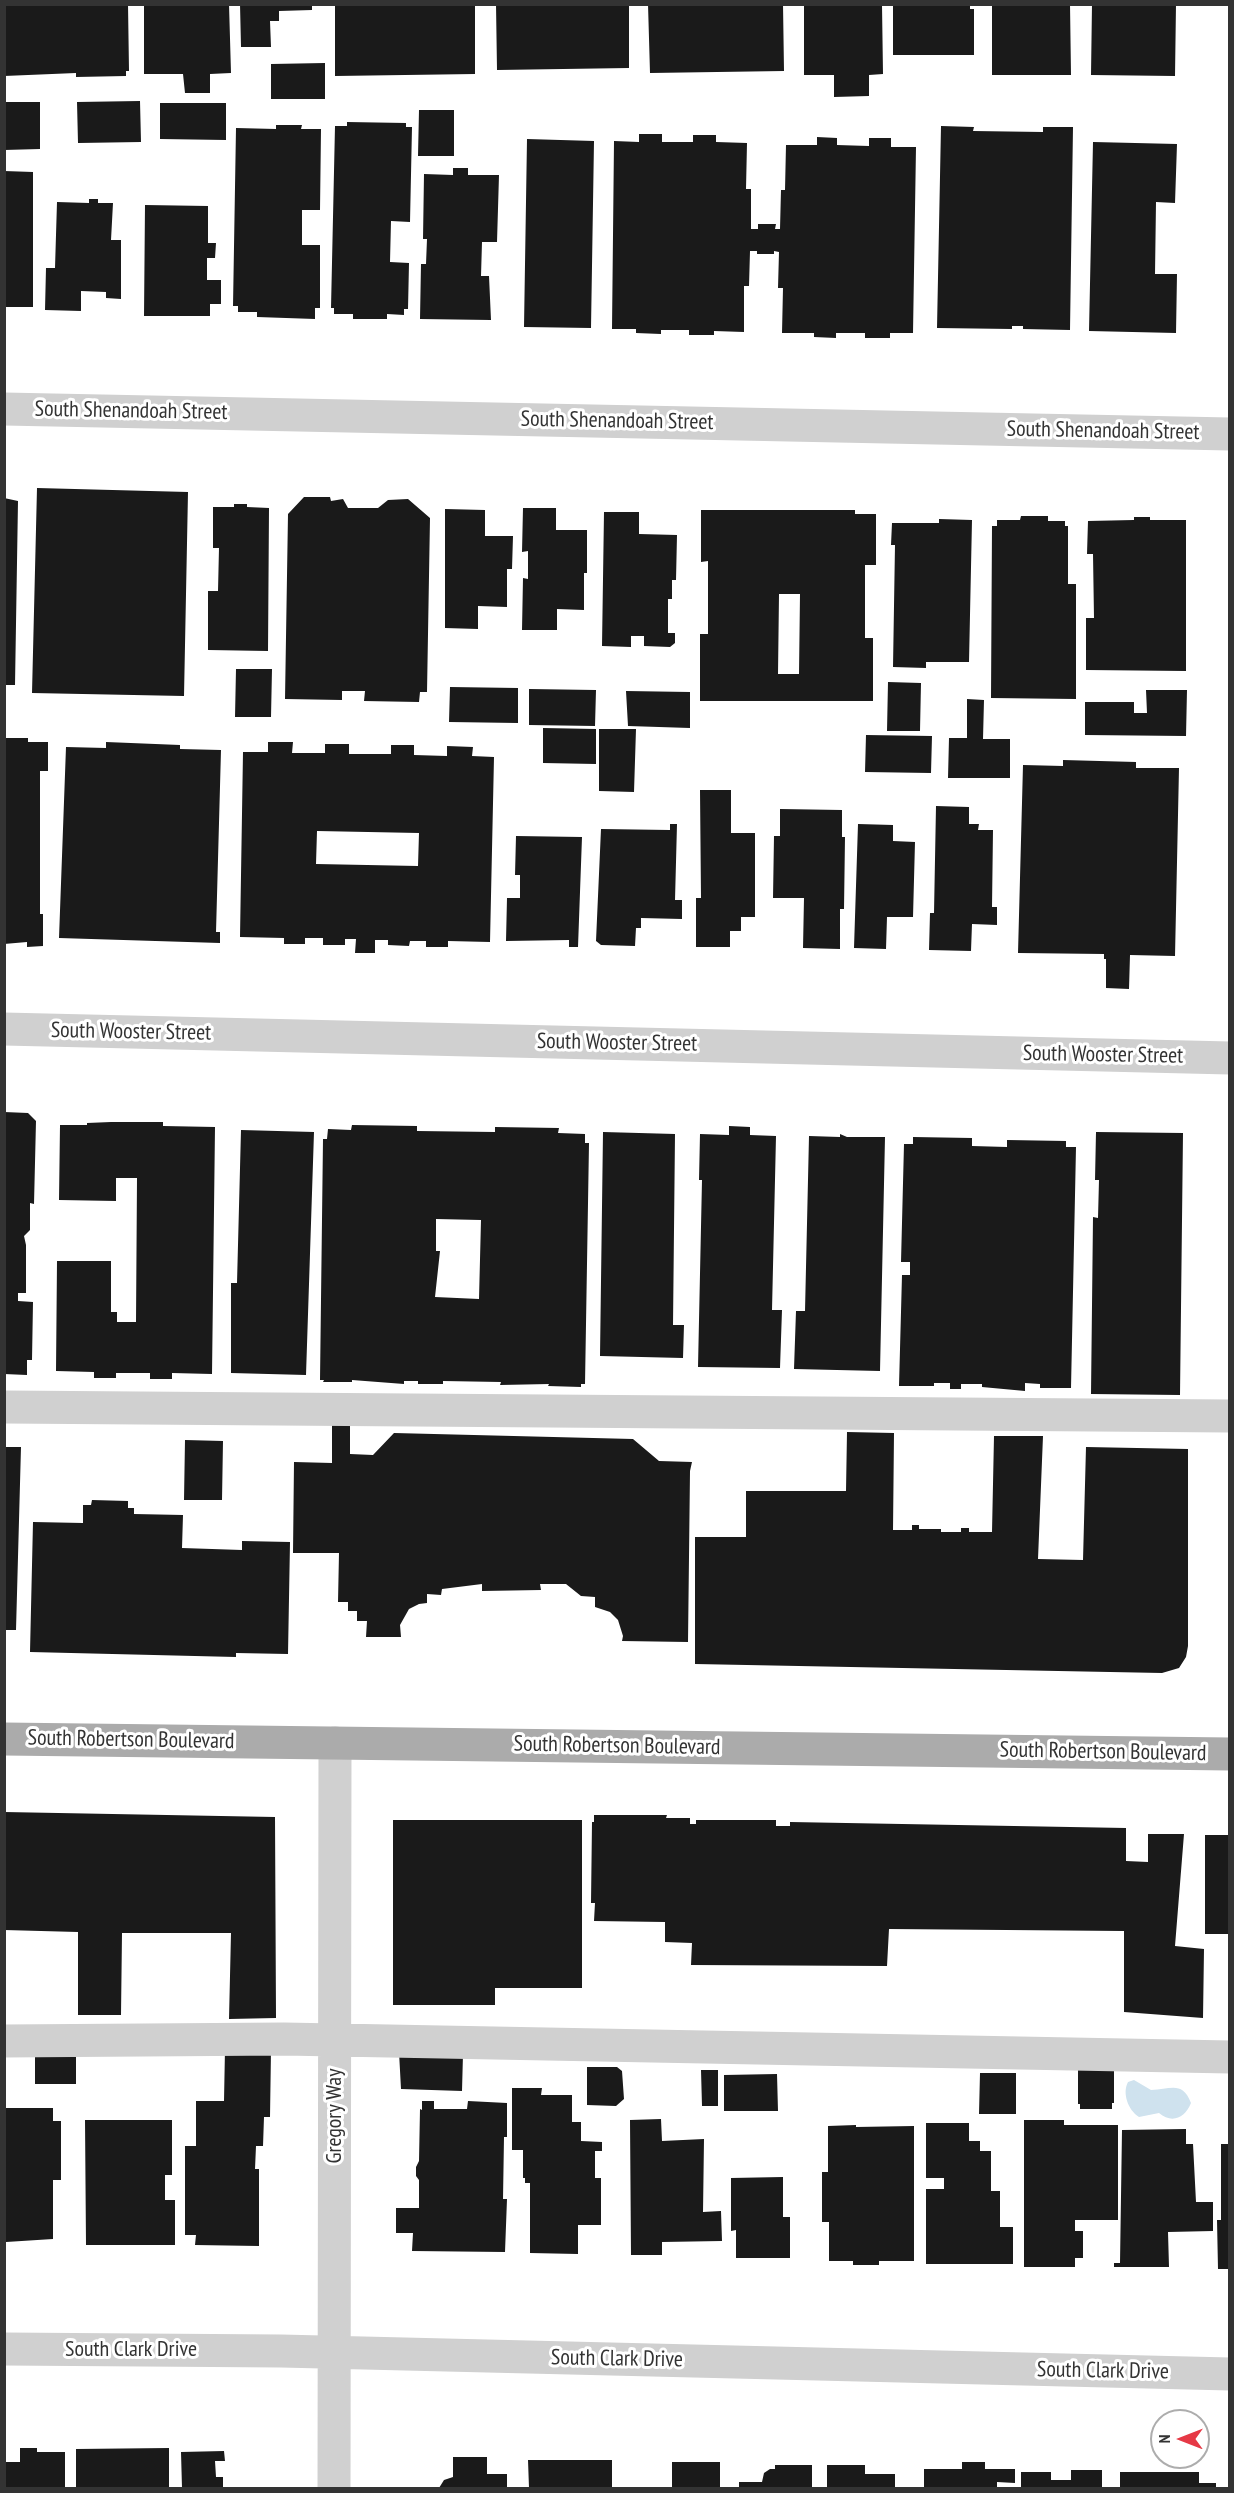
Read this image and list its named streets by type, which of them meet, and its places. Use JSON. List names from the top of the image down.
{
  "streets": {
    "main road": ["South Robertson Boulevard"],
    "street": [
      "South Shenandoah Street",
      "South Wooster Street",
      "Gregory Way",
      "South Clark Drive"
    ]
  },
  "crossings": [
    ["South Robertson Boulevard", "Gregory Way"],
    ["Gregory Way", "South Clark Drive"]
  ],
  "north": "left"
}
